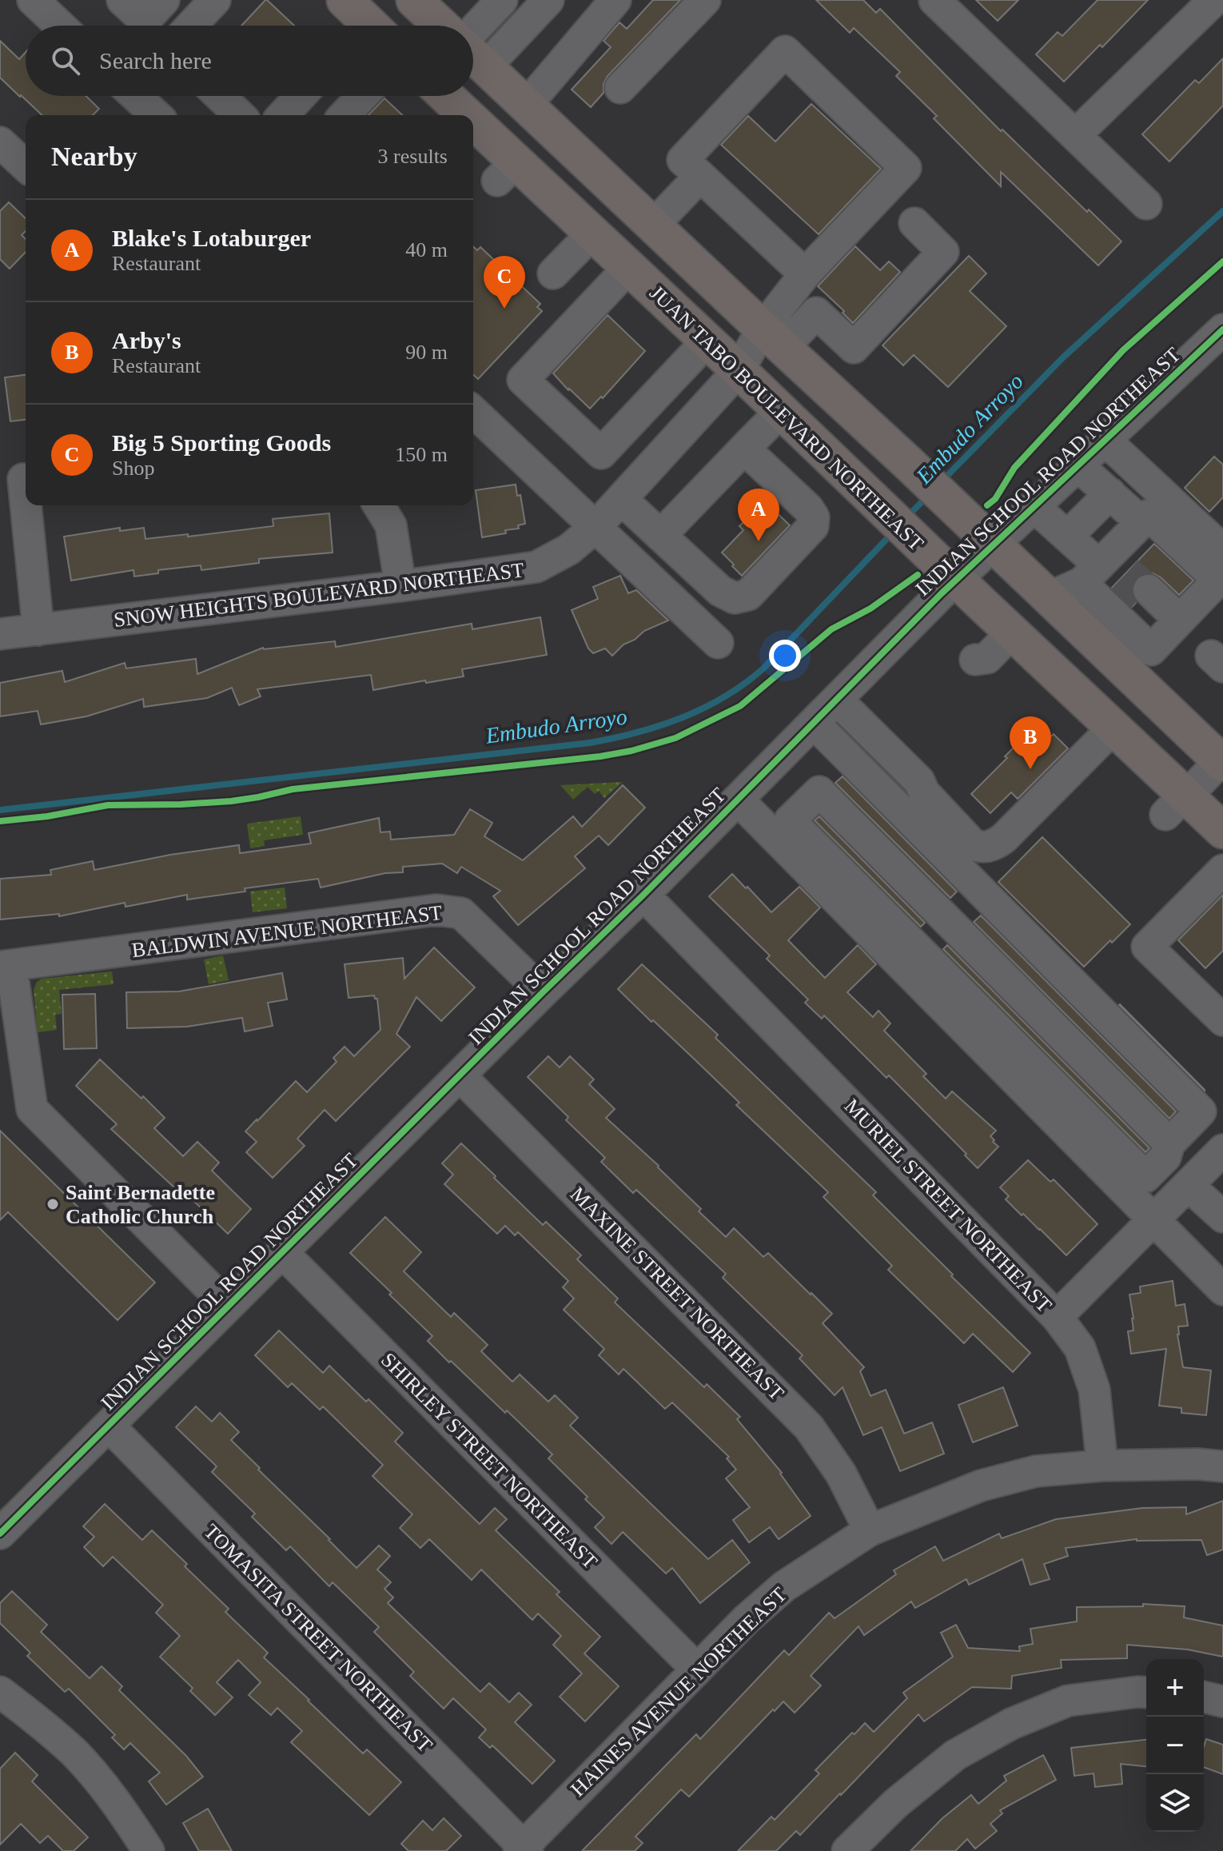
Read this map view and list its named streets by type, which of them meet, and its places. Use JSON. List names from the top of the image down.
{
  "streets": {
    "main road": ["JUAN TABO BOULEVARD NORTHEAST"],
    "street": [
      "INDIAN SCHOOL ROAD NORTHEAST",
      "SNOW HEIGHTS BOULEVARD NORTHEAST",
      "BALDWIN AVENUE NORTHEAST",
      "MURIEL STREET NORTHEAST",
      "MAXINE STREET NORTHEAST",
      "SHIRLEY STREET NORTHEAST",
      "TOMASITA STREET NORTHEAST",
      "HAINES AVENUE NORTHEAST"
    ]
  },
  "crossings": [
    ["JUAN TABO BOULEVARD NORTHEAST", "INDIAN SCHOOL ROAD NORTHEAST"],
    ["JUAN TABO BOULEVARD NORTHEAST", "SNOW HEIGHTS BOULEVARD NORTHEAST"],
    ["INDIAN SCHOOL ROAD NORTHEAST", "BALDWIN AVENUE NORTHEAST"],
    ["INDIAN SCHOOL ROAD NORTHEAST", "MURIEL STREET NORTHEAST"],
    ["INDIAN SCHOOL ROAD NORTHEAST", "MAXINE STREET NORTHEAST"],
    ["INDIAN SCHOOL ROAD NORTHEAST", "SHIRLEY STREET NORTHEAST"],
    ["INDIAN SCHOOL ROAD NORTHEAST", "TOMASITA STREET NORTHEAST"],
    ["MURIEL STREET NORTHEAST", "HAINES AVENUE NORTHEAST"],
    ["MAXINE STREET NORTHEAST", "HAINES AVENUE NORTHEAST"],
    ["SHIRLEY STREET NORTHEAST", "HAINES AVENUE NORTHEAST"],
    ["TOMASITA STREET NORTHEAST", "HAINES AVENUE NORTHEAST"]
  ],
  "water": ["Embudo Arroyo"],
  "places": ["Saint Bernadette Catholic Church"],
  "page": {
    "search": "Search here",
    "heading": ["Nearby", "3 results"],
    "list": [
      {
        "mark": "A",
        "name": "Blake's Lotaburger",
        "note": "Restaurant",
        "value": "40 m"
      },
      {
        "mark": "B",
        "name": "Arby's",
        "note": "Restaurant",
        "value": "90 m"
      },
      {
        "mark": "C",
        "name": "Big 5 Sporting Goods",
        "note": "Shop",
        "value": "150 m"
      }
    ],
    "pins": ["C", "A", "B"],
    "map_buttons": ["+", "−"]
  }
}
